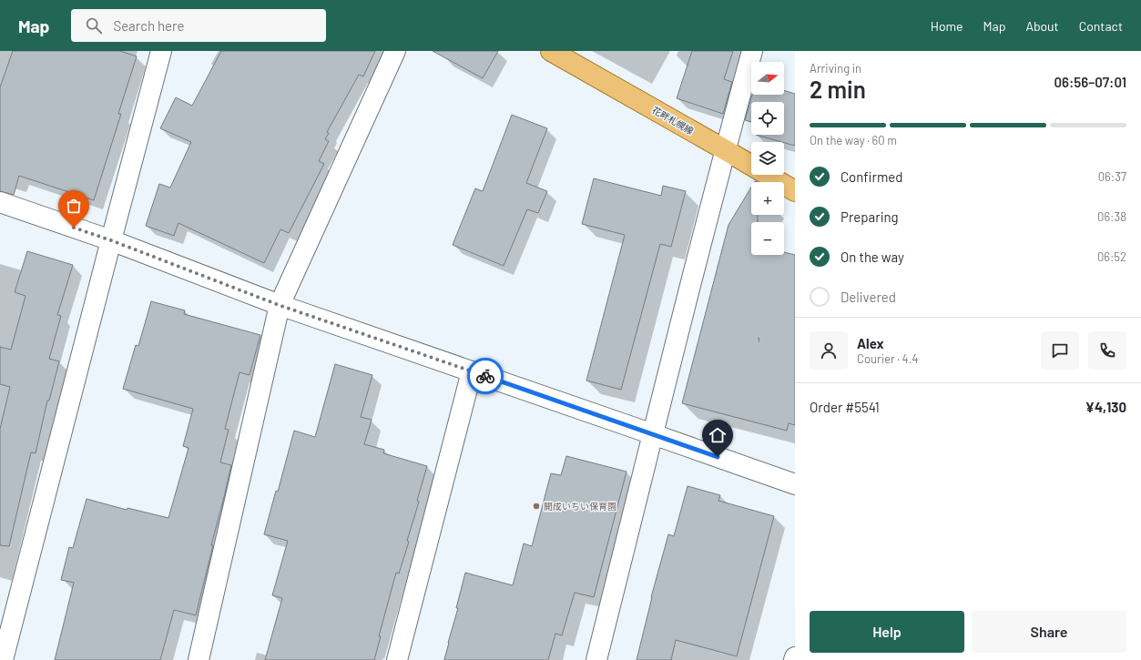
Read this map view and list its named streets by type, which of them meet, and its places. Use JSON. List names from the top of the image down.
{
  "streets": {
    "main road": ["花畔札幌線"]
  },
  "places": ["開成いちい保育園"],
  "house_numbers": ["1"],
  "north": "right",
  "page": {
    "header": "Map",
    "search": "Search here",
    "nav": [
      "Home",
      "Map",
      "About",
      "Contact"
    ],
    "heading": ["2 min", "Arriving in", "06:56–07:01"],
    "panel": [
      "Alex",
      "Courier · 4.4",
      "Order #5541",
      "¥4,130"
    ],
    "map_buttons": ["+", "−"],
    "bar": "On the way · 60 m",
    "list": [
      ["Confirmed", "06:37"],
      ["Preparing", "06:38"],
      ["On the way", "06:52"],
      "Delivered"
    ],
    "buttons": ["Help", "Share"]
  }
}
